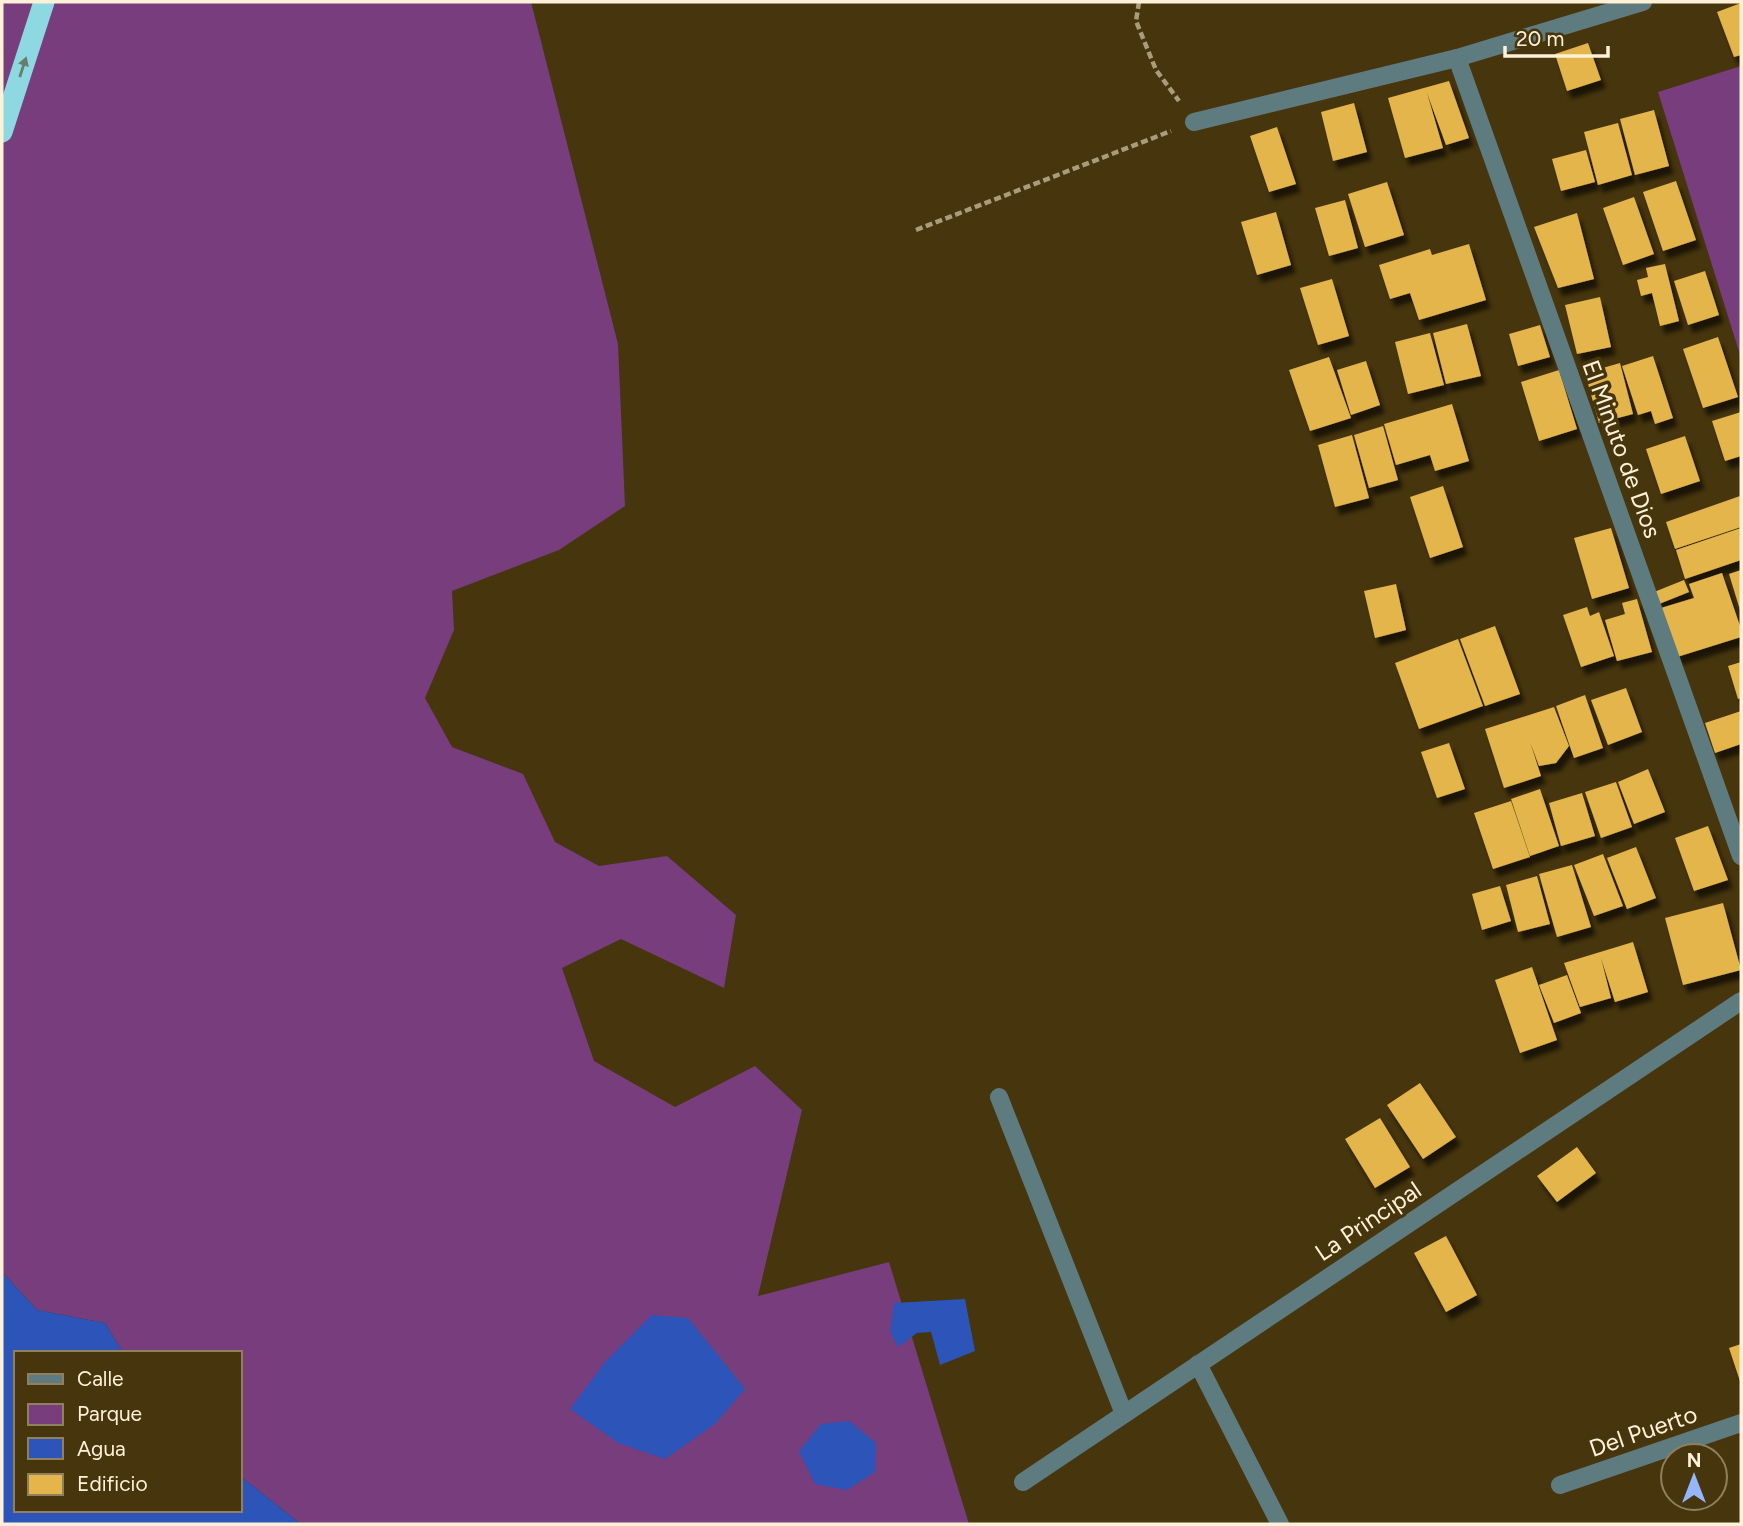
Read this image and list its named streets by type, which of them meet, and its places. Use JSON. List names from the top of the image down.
{
  "streets": {
    "street": ["El Minuto de Dios", "La Principal", "Del Puerto"]
  },
  "legend": [
    "Calle",
    "Parque",
    "Agua",
    "Edificio"
  ],
  "scale_bar": "20 m",
  "north": "top"
}
